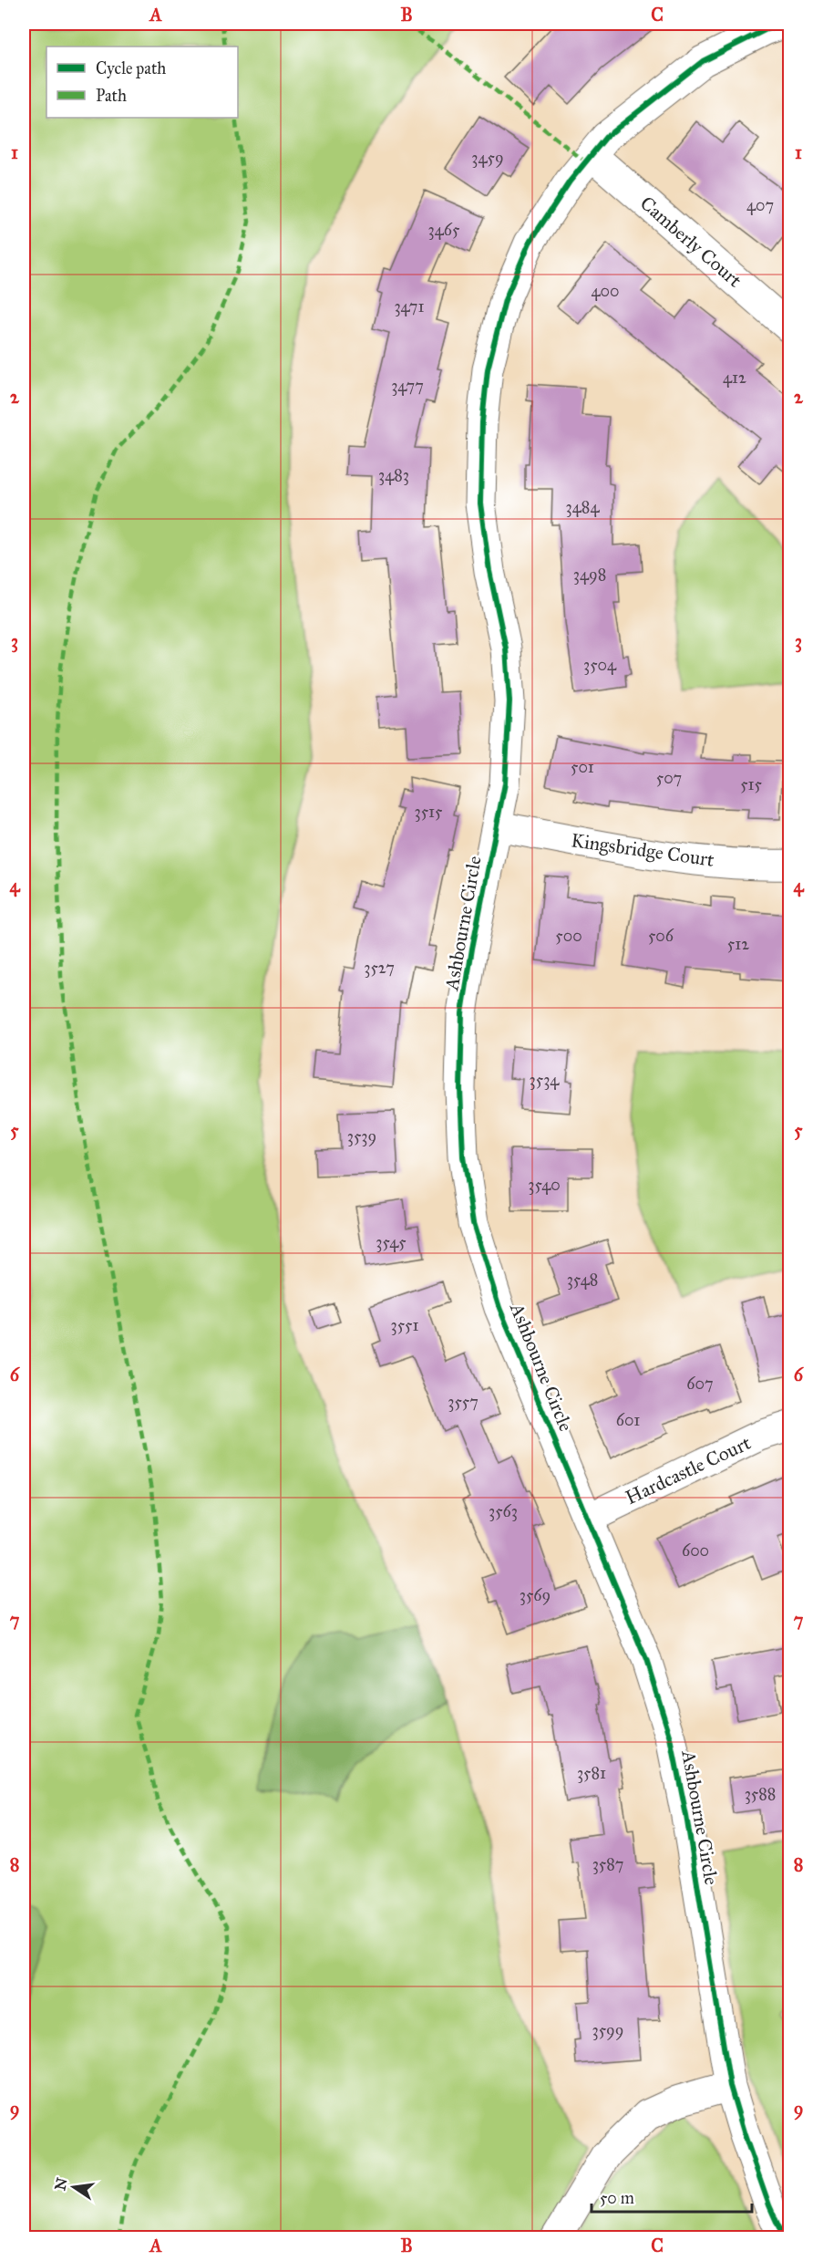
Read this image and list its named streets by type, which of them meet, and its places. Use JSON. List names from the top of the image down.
{
  "streets": {
    "street": [
      "Camberly Court",
      "Kingsbridge Court",
      "Ashbourne Circle",
      "Hardcastle Court"
    ]
  },
  "crossings": [
    ["Camberly Court", "Ashbourne Circle"],
    ["Kingsbridge Court", "Ashbourne Circle"],
    ["Ashbourne Circle", "Hardcastle Court"]
  ],
  "house_numbers": [
    "3459",
    "407",
    "3465",
    "400",
    "3471",
    "412",
    "3477",
    "3483",
    "3484",
    "3498",
    "3504",
    "501",
    "507",
    "515",
    "3515",
    "500",
    "506",
    "512",
    "3527",
    "3534",
    "3539",
    "3540",
    "3545",
    "3548",
    "3551",
    "607",
    "3557",
    "601",
    "3563",
    "600",
    "3569",
    "3581",
    "3588",
    "3587",
    "3599"
  ],
  "legend": ["Cycle path", "Path"],
  "scale_bar": "50 m",
  "north": "left",
  "grid": {
    "columns": ["A", "B", "C"],
    "rows": [
      "1",
      "2",
      "3",
      "4",
      "5",
      "6",
      "7",
      "8",
      "9"
    ]
  }
}
